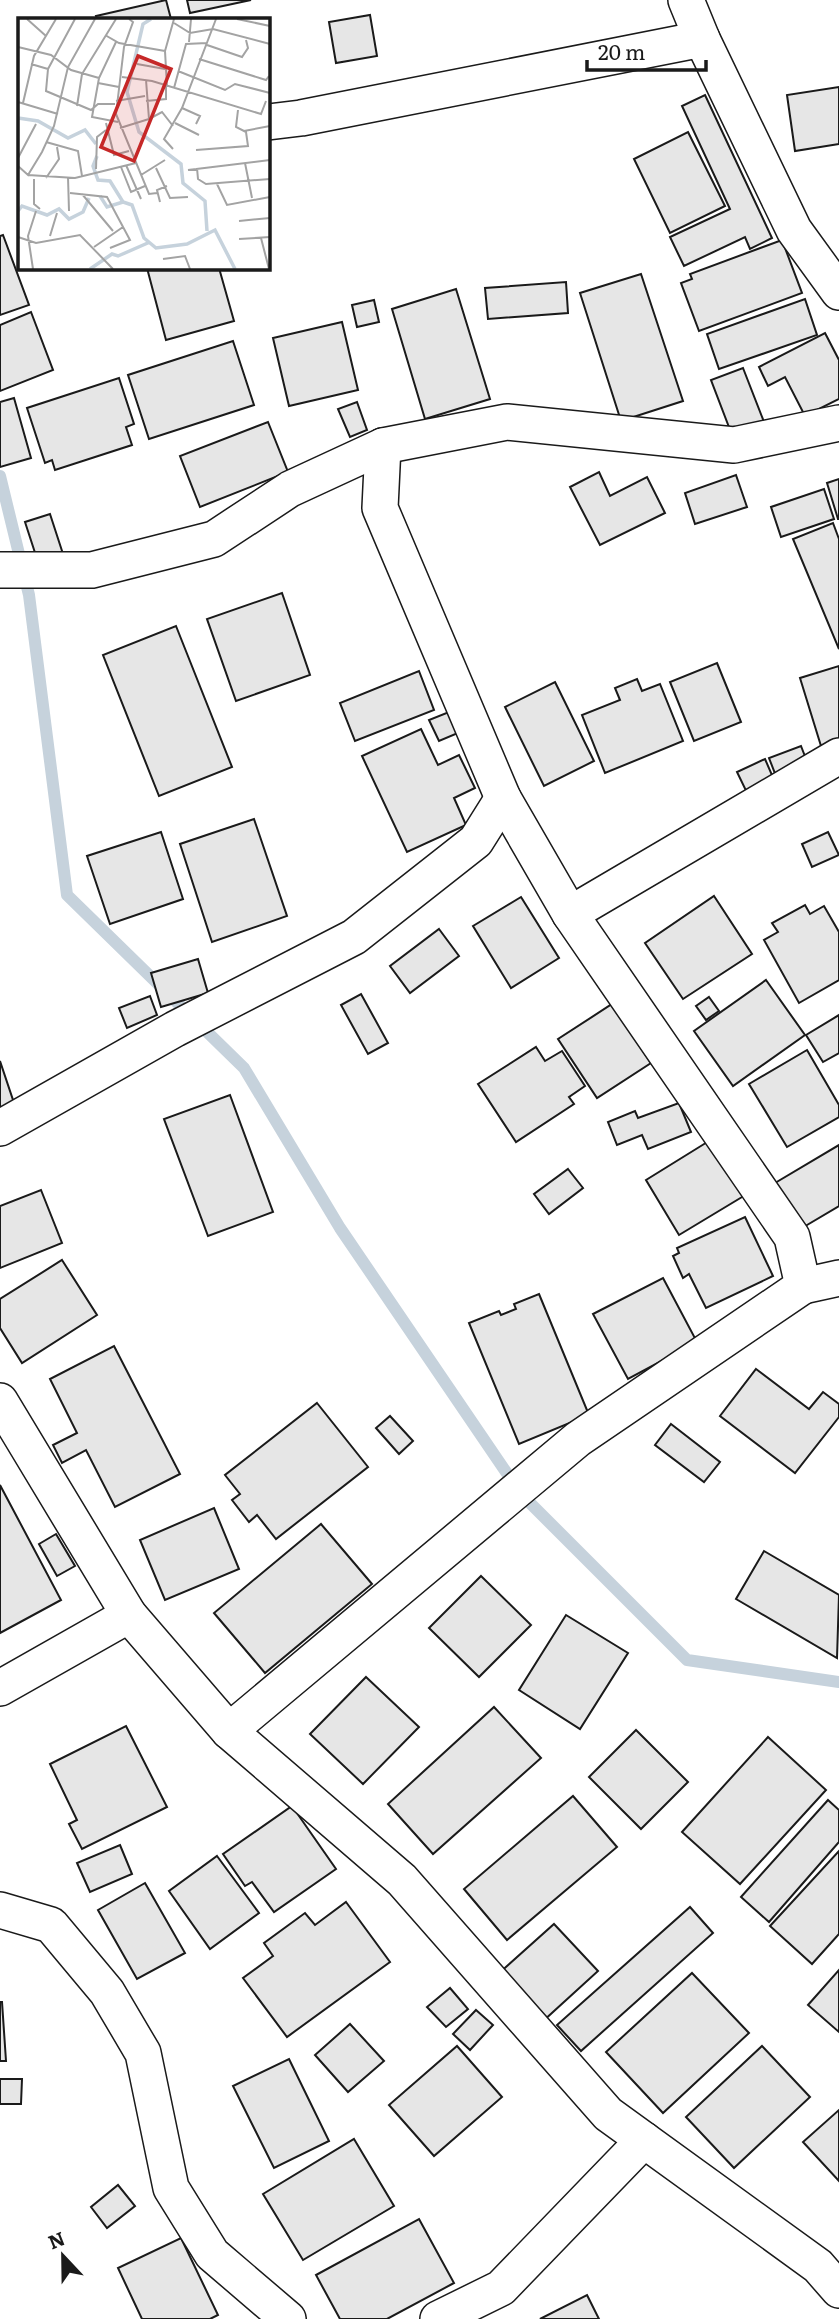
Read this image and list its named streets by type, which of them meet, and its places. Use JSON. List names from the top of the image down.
{
  "scale_bar": "20 m",
  "north": "top"
}
